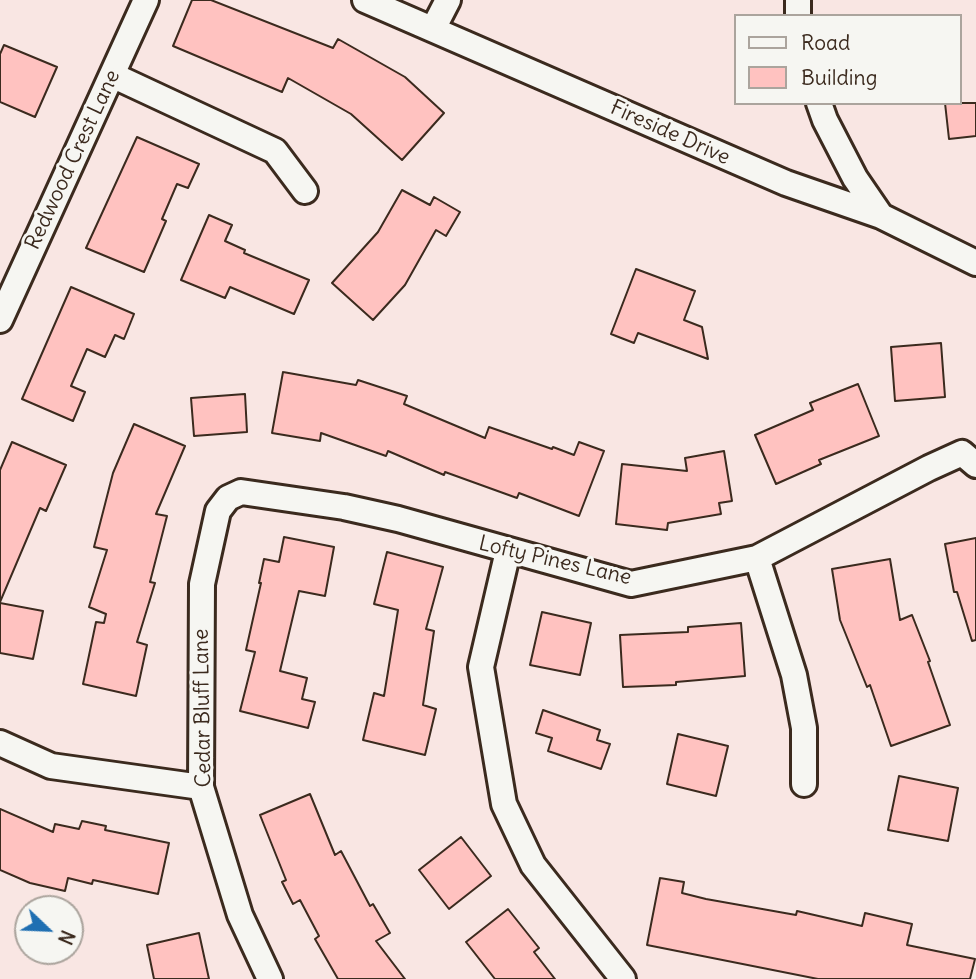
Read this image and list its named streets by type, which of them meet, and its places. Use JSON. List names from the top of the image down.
{
  "streets": {
    "street": [
      "Fireside Drive",
      "Redwood Crest Lane",
      "Lofty Pines Lane",
      "Cedar Bluff Lane"
    ]
  },
  "crossings": [
    ["Lofty Pines Lane", "Cedar Bluff Lane"]
  ],
  "legend": ["Road", "Building"],
  "north": "bottom right"
}
